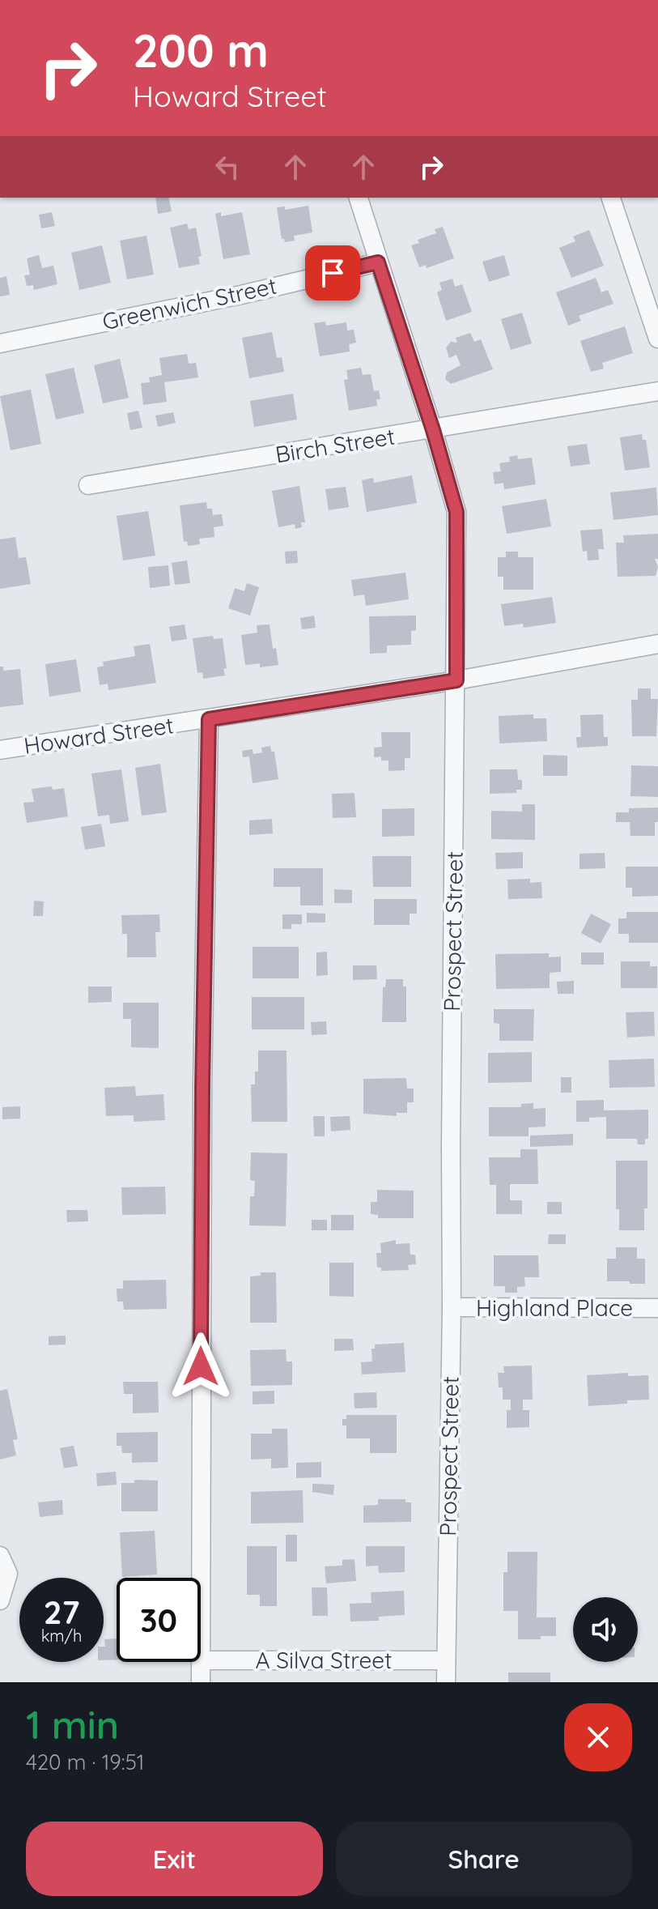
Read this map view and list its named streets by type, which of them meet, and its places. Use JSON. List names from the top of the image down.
{
  "streets": {
    "street": [
      "Greenwich Street",
      "Birch Street",
      "Howard Street",
      "Prospect Street",
      "Highland Place",
      "A Silva Street"
    ]
  },
  "crossings": [
    ["Greenwich Street", "Prospect Street"],
    ["Birch Street", "Prospect Street"],
    ["Howard Street", "Prospect Street"],
    ["Prospect Street", "Highland Place"],
    ["Prospect Street", "A Silva Street"]
  ],
  "page": {
    "turn": ["200 m", "Howard Street"],
    "speed": "27 km/h",
    "limit": "30",
    "heading": ["1 min", "420 m · 19:51"],
    "buttons": ["Exit", "Share"]
  }
}
